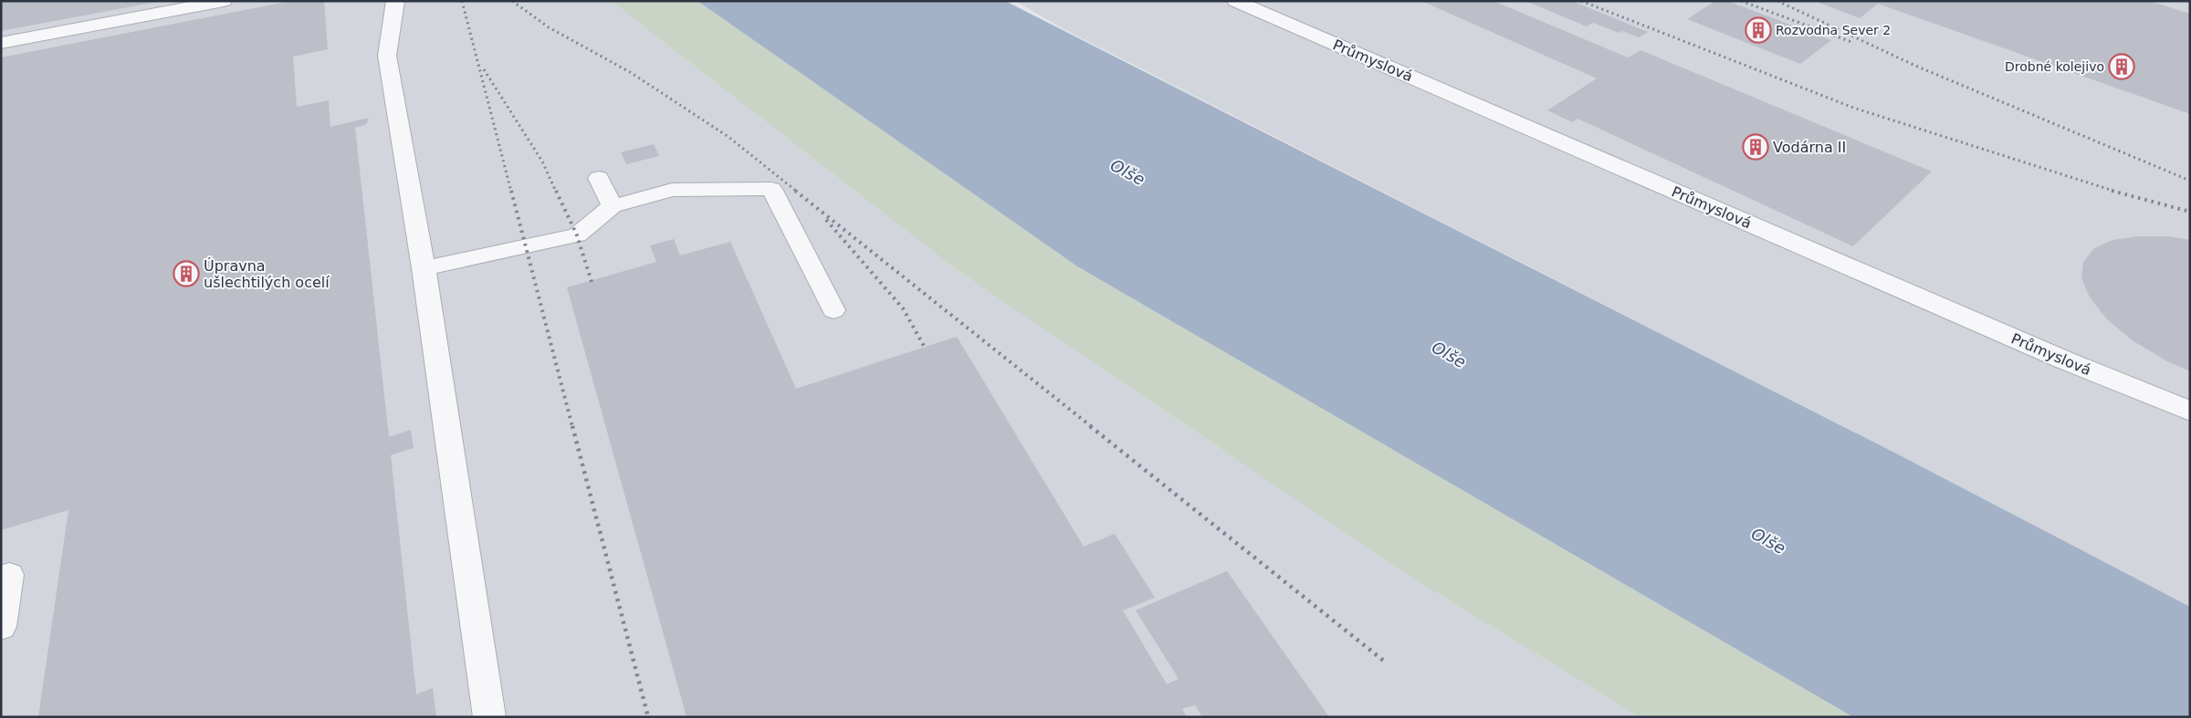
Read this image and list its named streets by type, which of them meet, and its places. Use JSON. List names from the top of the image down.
{
  "streets": {
    "street": ["Průmyslová"]
  },
  "water": ["Olše"],
  "places": {
    "building": [
      "Rozvodna Sever 2",
      "Drobné kolejivo",
      "Vodárna II",
      "Úpravna ušlechtilých ocelí"
    ]
  }
}
